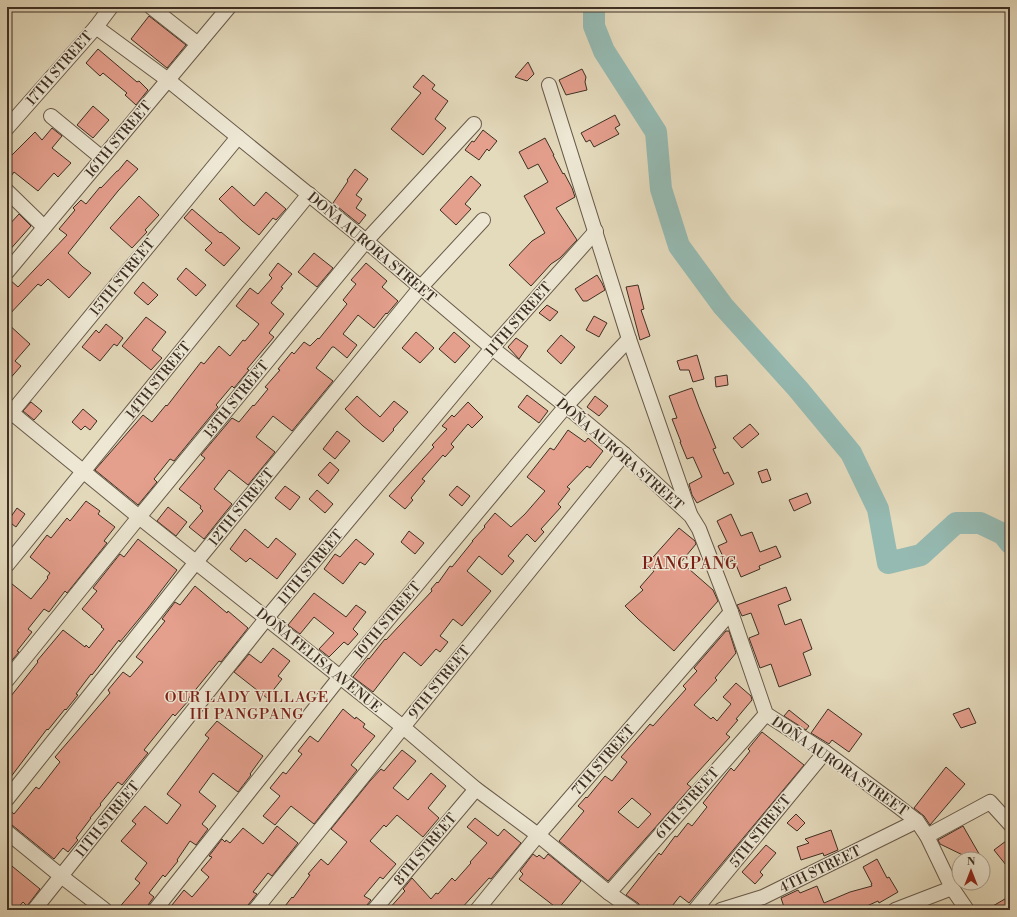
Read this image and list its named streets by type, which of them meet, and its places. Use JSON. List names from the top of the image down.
{
  "streets": {
    "street": [
      "17TH STREET",
      "16TH STREET",
      "DOÑA AURORA STREET",
      "15TH STREET",
      "11TH STREET",
      "14TH STREET",
      "13TH STREET",
      "12TH STREET",
      "10TH STREET",
      "DOÑA FELISA AVENUE",
      "9TH STREET",
      "7TH STREET",
      "6TH STREET",
      "5TH STREET",
      "8TH STREET",
      "4TH STREET"
    ]
  },
  "crossings": [
    ["17TH STREET", "DOÑA AURORA STREET"],
    ["16TH STREET", "DOÑA AURORA STREET"],
    ["DOÑA AURORA STREET", "15TH STREET"],
    ["DOÑA AURORA STREET", "11TH STREET"],
    ["DOÑA AURORA STREET", "14TH STREET"],
    ["DOÑA AURORA STREET", "13TH STREET"],
    ["DOÑA AURORA STREET", "12TH STREET"],
    ["DOÑA AURORA STREET", "10TH STREET"],
    ["DOÑA AURORA STREET", "9TH STREET"],
    ["DOÑA AURORA STREET", "7TH STREET"],
    ["DOÑA AURORA STREET", "6TH STREET"],
    ["DOÑA AURORA STREET", "5TH STREET"],
    ["DOÑA AURORA STREET", "4TH STREET"],
    ["15TH STREET", "DOÑA FELISA AVENUE"],
    ["11TH STREET", "DOÑA FELISA AVENUE"],
    ["14TH STREET", "DOÑA FELISA AVENUE"],
    ["13TH STREET", "DOÑA FELISA AVENUE"],
    ["12TH STREET", "DOÑA FELISA AVENUE"],
    ["10TH STREET", "DOÑA FELISA AVENUE"],
    ["DOÑA FELISA AVENUE", "9TH STREET"],
    ["DOÑA FELISA AVENUE", "7TH STREET"],
    ["DOÑA FELISA AVENUE", "6TH STREET"],
    ["DOÑA FELISA AVENUE", "8TH STREET"]
  ],
  "districts": ["PANGPANG", "OUR LADY VILLAGE III PANGPANG"],
  "north": "top"
}
